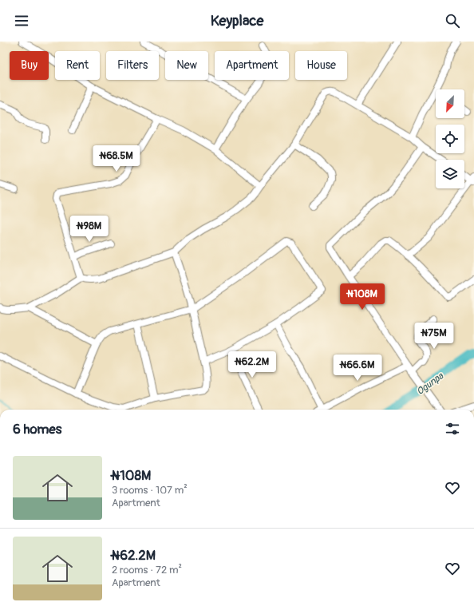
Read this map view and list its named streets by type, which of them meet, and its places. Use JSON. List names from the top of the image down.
{
  "water": ["Ogunpa"],
  "north": "bottom left",
  "page": {
    "header": "Keyplace",
    "chip": [
      "Buy",
      "Rent",
      "Filters",
      "New",
      "Apartment",
      "House"
    ],
    "price": [
      "₦68.5M",
      "₦98M",
      "₦108M",
      "₦75M",
      "₦62.2M",
      "₦66.6M"
    ],
    "heading": "6 homes",
    "list": [
      {
        "name": "₦108M",
        "note": "3 rooms · 107 m² · Apartment"
      },
      {
        "name": "₦62.2M",
        "note": "2 rooms · 72 m² · Apartment"
      }
    ]
  }
}
